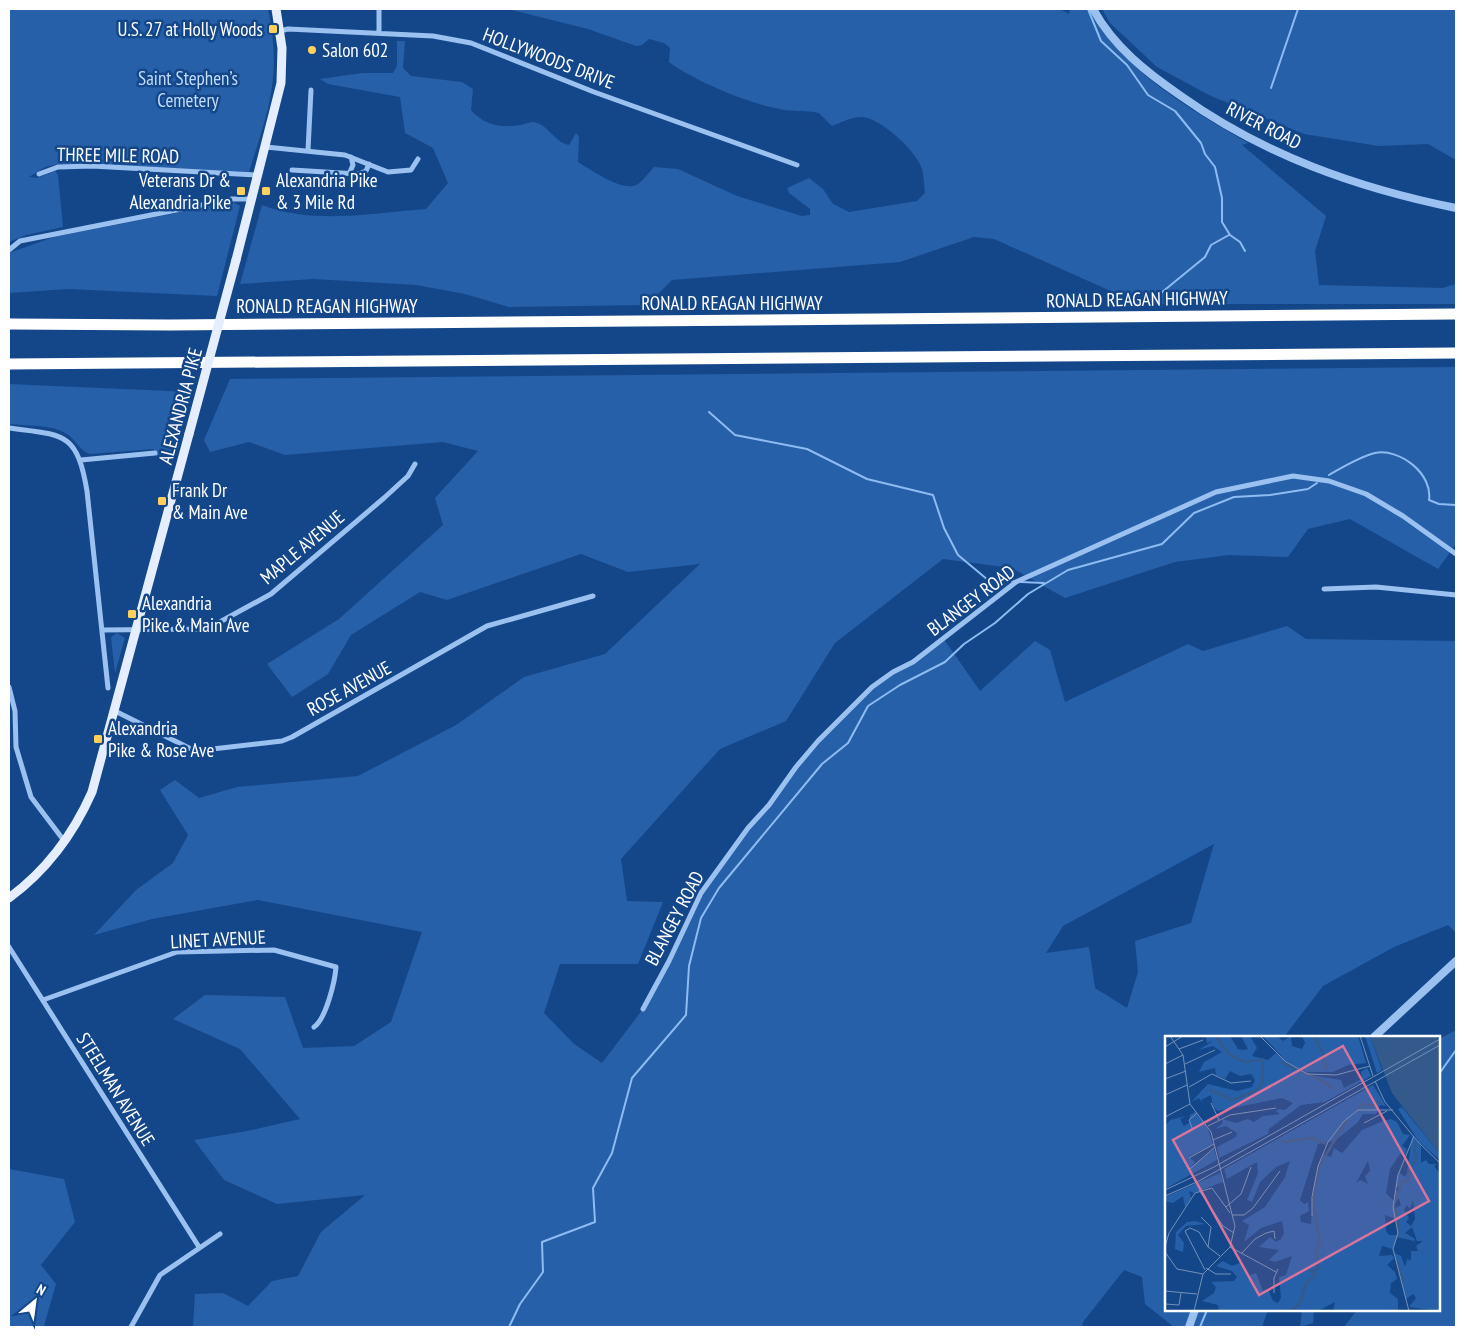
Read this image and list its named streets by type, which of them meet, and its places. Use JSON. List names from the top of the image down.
{
  "streets": {
    "highway": ["RONALD REAGAN HIGHWAY"],
    "main road": ["ALEXANDRIA PIKE"],
    "street": [
      "HOLLYWOODS DRIVE",
      "RIVER ROAD",
      "THREE MILE ROAD",
      "MAPLE AVENUE",
      "BLANGEY ROAD",
      "ROSE AVENUE",
      "LINET AVENUE",
      "STEELMAN AVENUE"
    ]
  },
  "crossings": [
    ["HOLLYWOODS DRIVE", "ALEXANDRIA PIKE"],
    ["THREE MILE ROAD", "ALEXANDRIA PIKE"],
    ["ALEXANDRIA PIKE", "MAPLE AVENUE"],
    ["ALEXANDRIA PIKE", "ROSE AVENUE"],
    ["LINET AVENUE", "STEELMAN AVENUE"]
  ],
  "parks": ["Saint Stephen’s Cemetery"],
  "places": {
    "transit": [
      "U.S. 27 at Holly Woods",
      "Veterans Dr & Alexandria Pike",
      "Alexandria Pike & 3 Mile Rd",
      "Frank Dr & Main Ave",
      "Alexandria Pike & Main Ave",
      "Alexandria Pike & Rose Ave"
    ],
    "other": ["Salon 602"]
  },
  "north": "top right"
}
